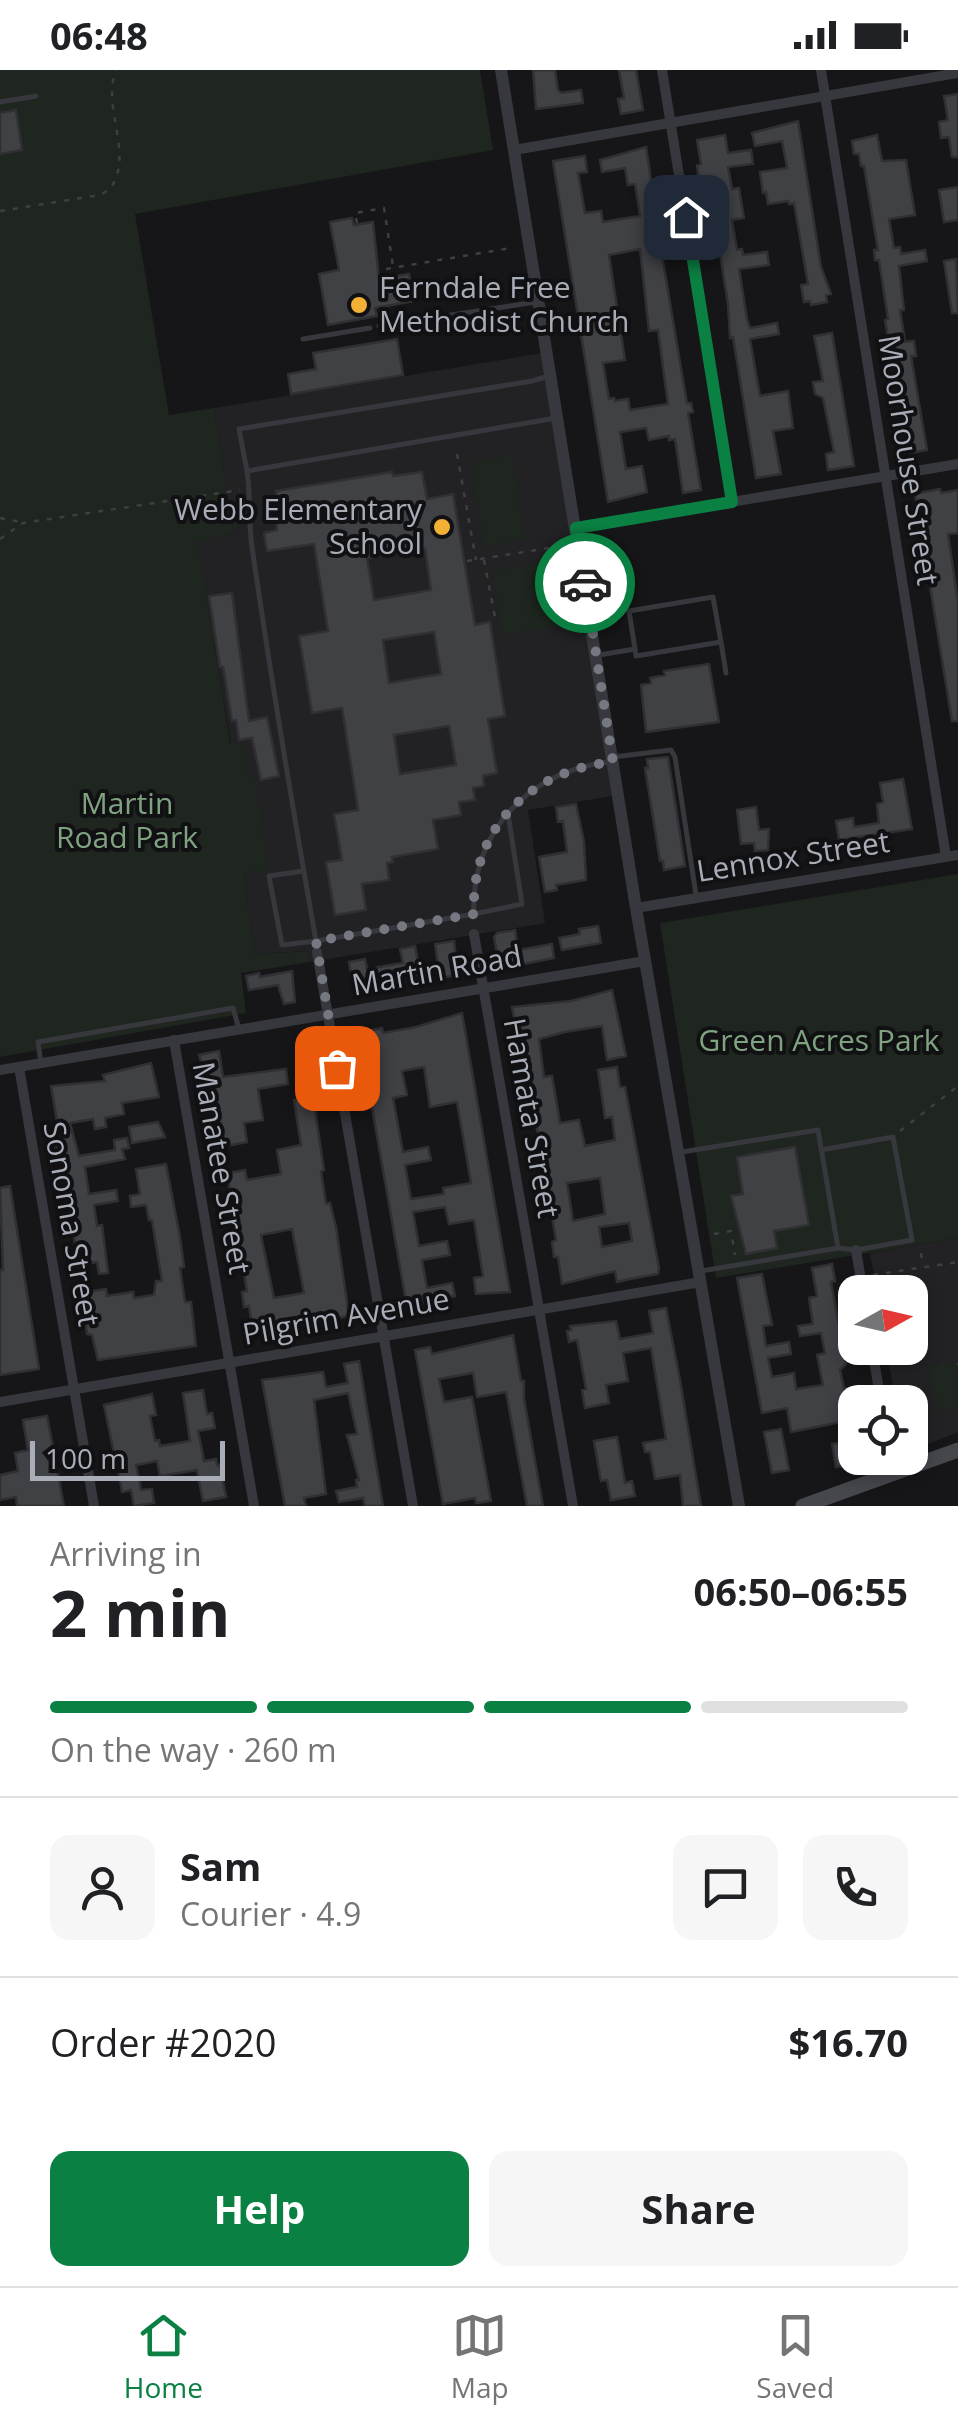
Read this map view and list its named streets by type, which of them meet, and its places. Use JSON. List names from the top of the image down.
{
  "streets": {
    "street": [
      "Moorhouse Street",
      "Lennox Street",
      "Martin Road",
      "Hamata Street",
      "Manatee Street",
      "Sonoma Street",
      "Pilgrim Avenue"
    ]
  },
  "crossings": [
    ["Moorhouse Street", "Lennox Street"],
    ["Martin Road", "Hamata Street"],
    ["Martin Road", "Manatee Street"],
    ["Martin Road", "Sonoma Street"],
    ["Hamata Street", "Pilgrim Avenue"],
    ["Manatee Street", "Pilgrim Avenue"],
    ["Sonoma Street", "Pilgrim Avenue"]
  ],
  "parks": ["Martin Road Park", "Green Acres Park"],
  "places": ["Ferndale Free Methodist Church", "Webb Elementary School"],
  "scale_bar": "100 m",
  "north": "right",
  "page": {
    "status": "06:48",
    "scale": "100 m",
    "heading": ["2 min", "Arriving in", "06:50–06:55"],
    "panel": [
      "Sam",
      "Courier · 4.9",
      "Order #2020",
      "$16.70"
    ],
    "bar": "On the way · 260 m",
    "buttons": ["Help", "Share"],
    "tabs": ["Home", "Map", "Saved"]
  }
}
